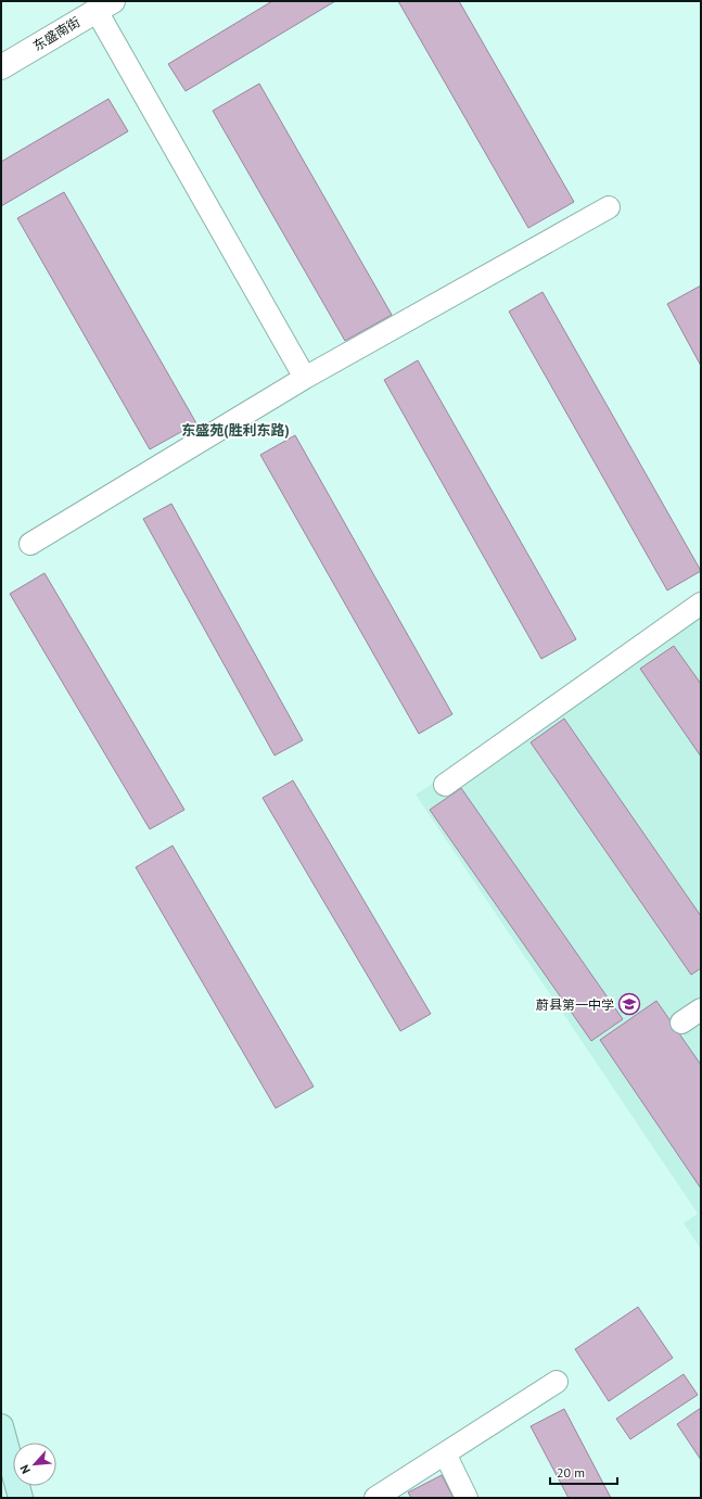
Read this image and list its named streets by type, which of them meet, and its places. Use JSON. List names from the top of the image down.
{
  "streets": {
    "street": ["东盛南街"]
  },
  "districts": ["东盛苑(胜利东路)"],
  "places": {
    "school or university": ["蔚县第一中学"]
  },
  "scale_bar": "20 m",
  "north": "bottom left"
}
